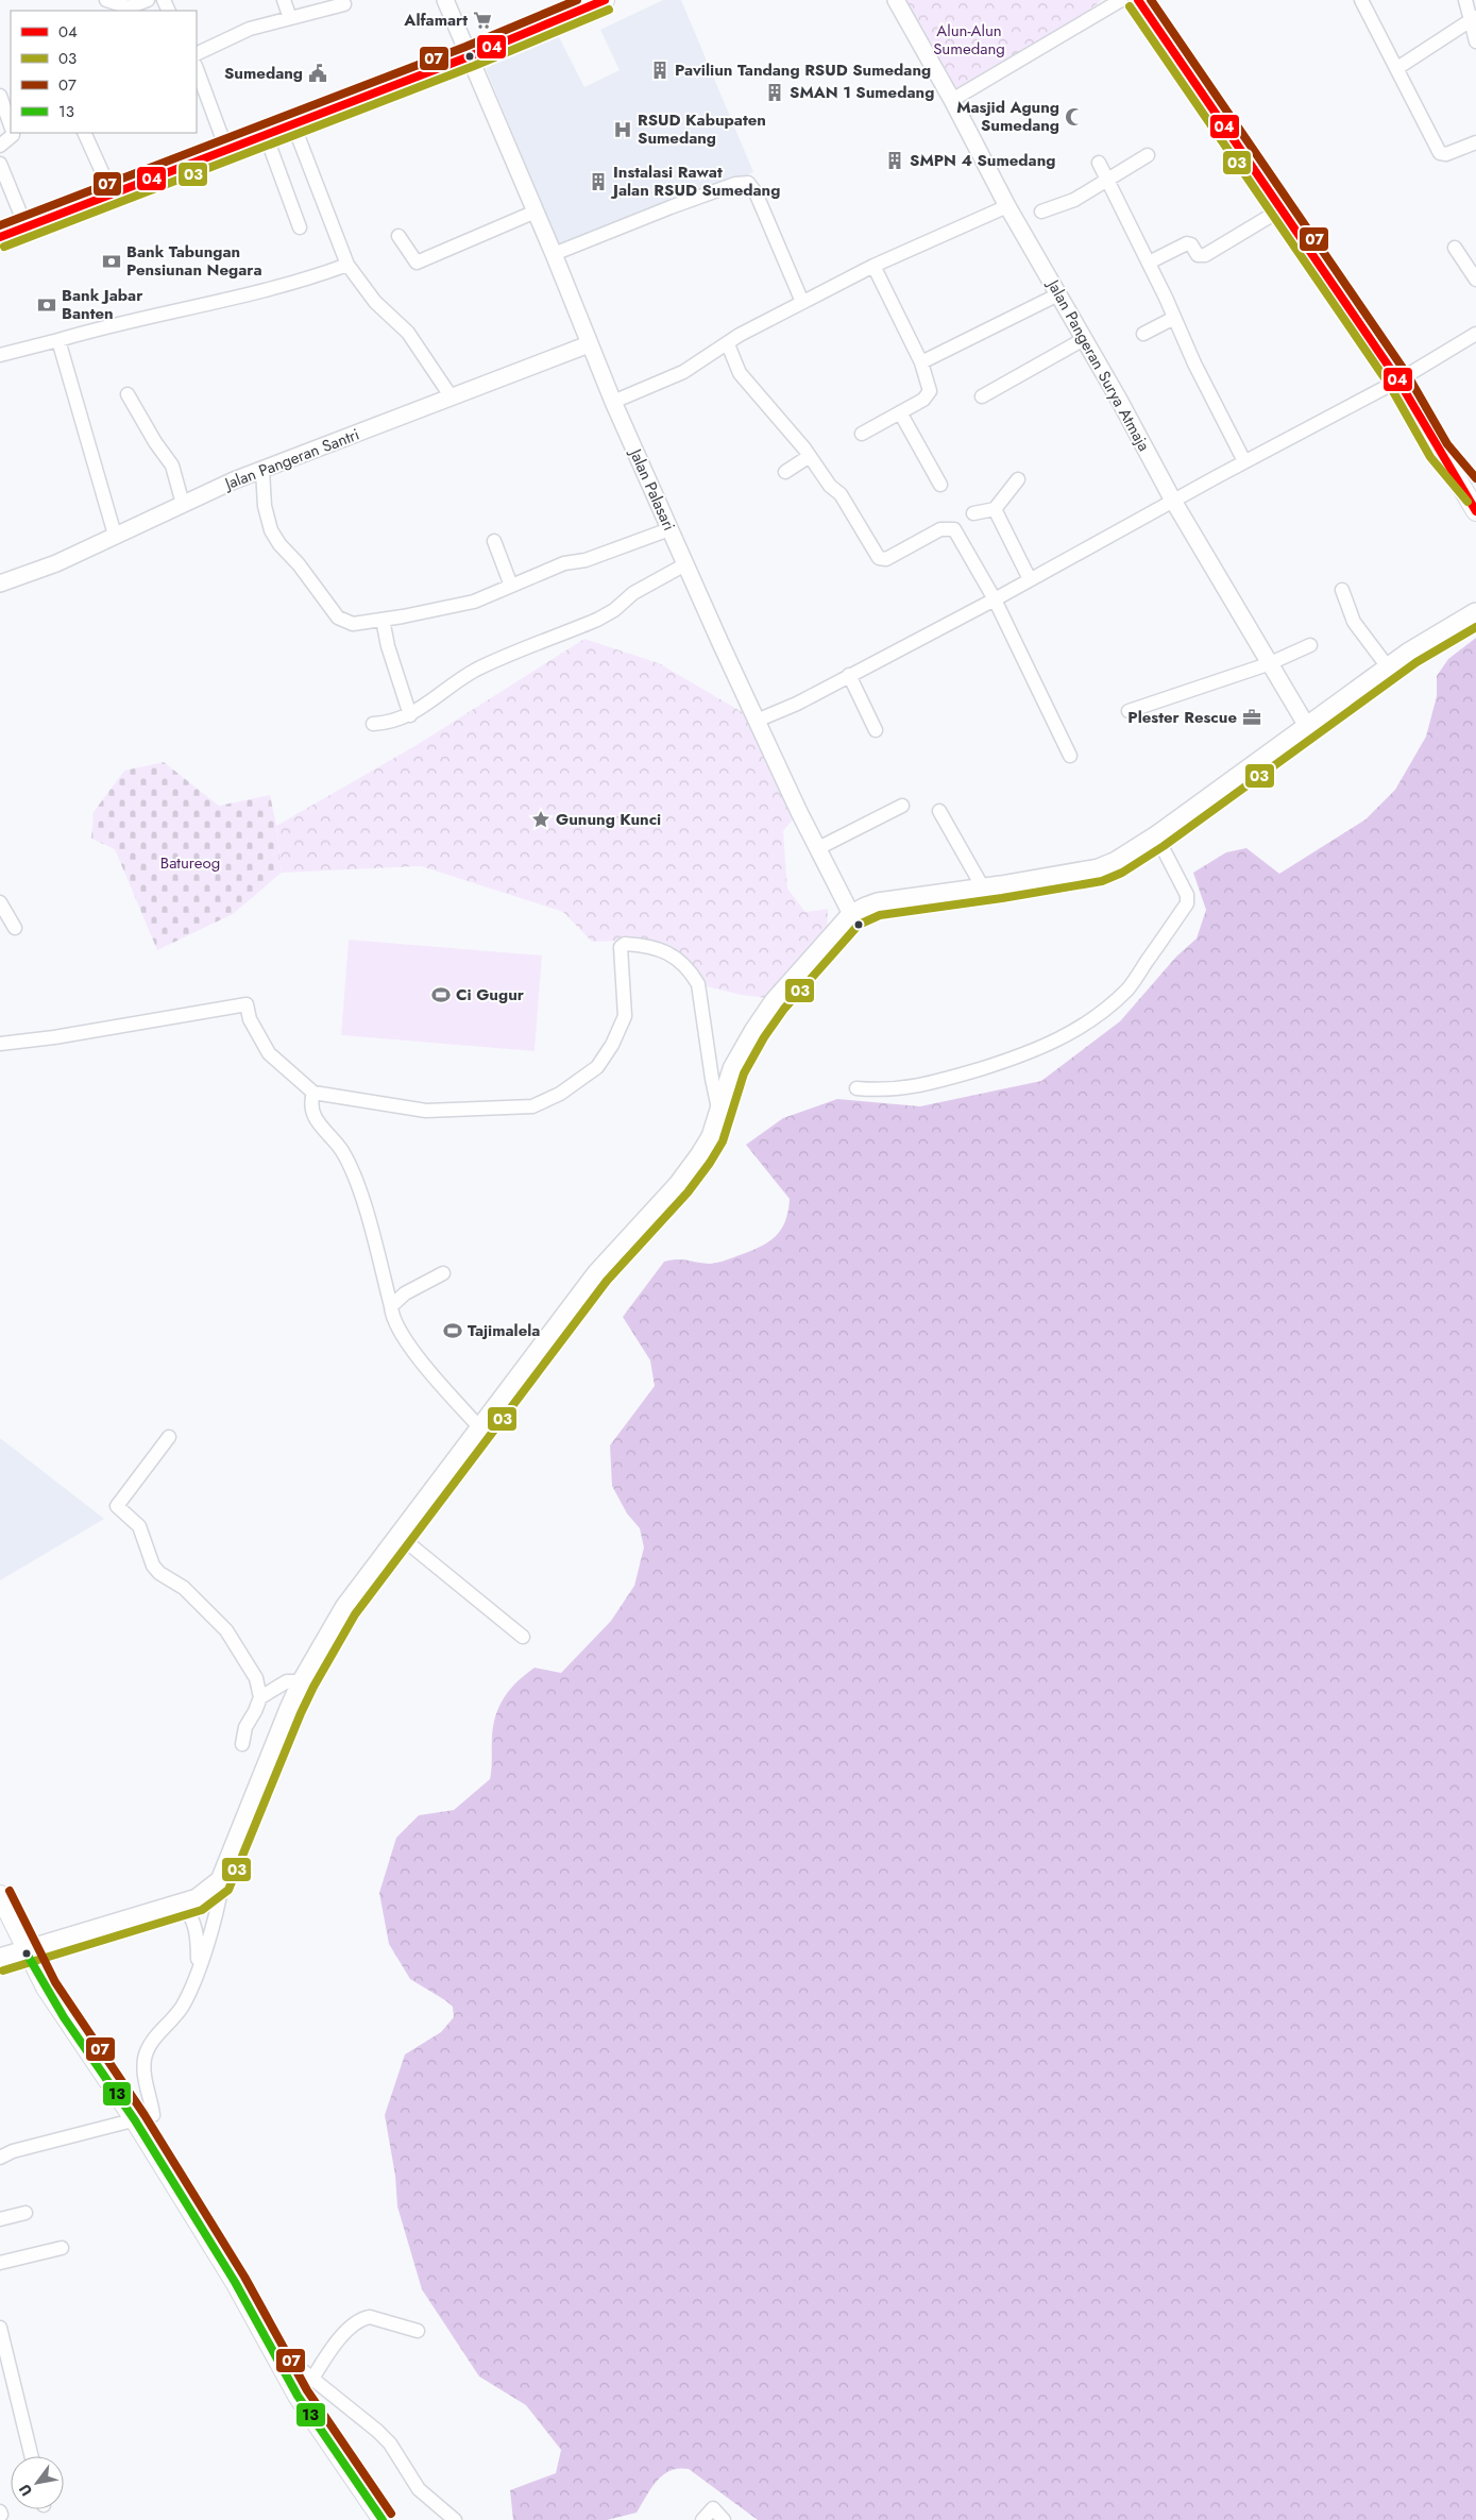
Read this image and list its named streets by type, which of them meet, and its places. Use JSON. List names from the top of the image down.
{
  "streets": {
    "street": ["Jalan Pangeran Surya Atmaja", "Jalan Pangeran Santri", "Jalan Palasari"]
  },
  "crossings": [
    ["Jalan Pangeran Santri", "Jalan Palasari"]
  ],
  "parks": ["Alun-Alun Sumedang", "Batureog"],
  "places": {
    "supermarket": ["Alfamart"],
    "building": [
      "Paviliun Tandang RSUD Sumedang",
      "SMAN 1 Sumedang",
      "SMPN 4 Sumedang",
      "Instalasi Rawat Jalan RSUD Sumedang"
    ],
    "public building": ["Sumedang"],
    "mosque": ["Masjid Agung Sumedang"],
    "hospital": ["RSUD Kabupaten Sumedang"],
    "bank": ["Bank Tabungan Pensiunan Negara", "Bank Jabar Banten"],
    "office": ["Plester Rescue"],
    "place": ["Gunung Kunci"],
    "sports": ["Ci Gugur", "Tajimalela"]
  },
  "lines": [
    "transit line 04",
    "transit line 07",
    "transit line 03",
    "transit line 13"
  ],
  "legend": [
    "04",
    "03",
    "07",
    "13"
  ],
  "north": "bottom left"
}
